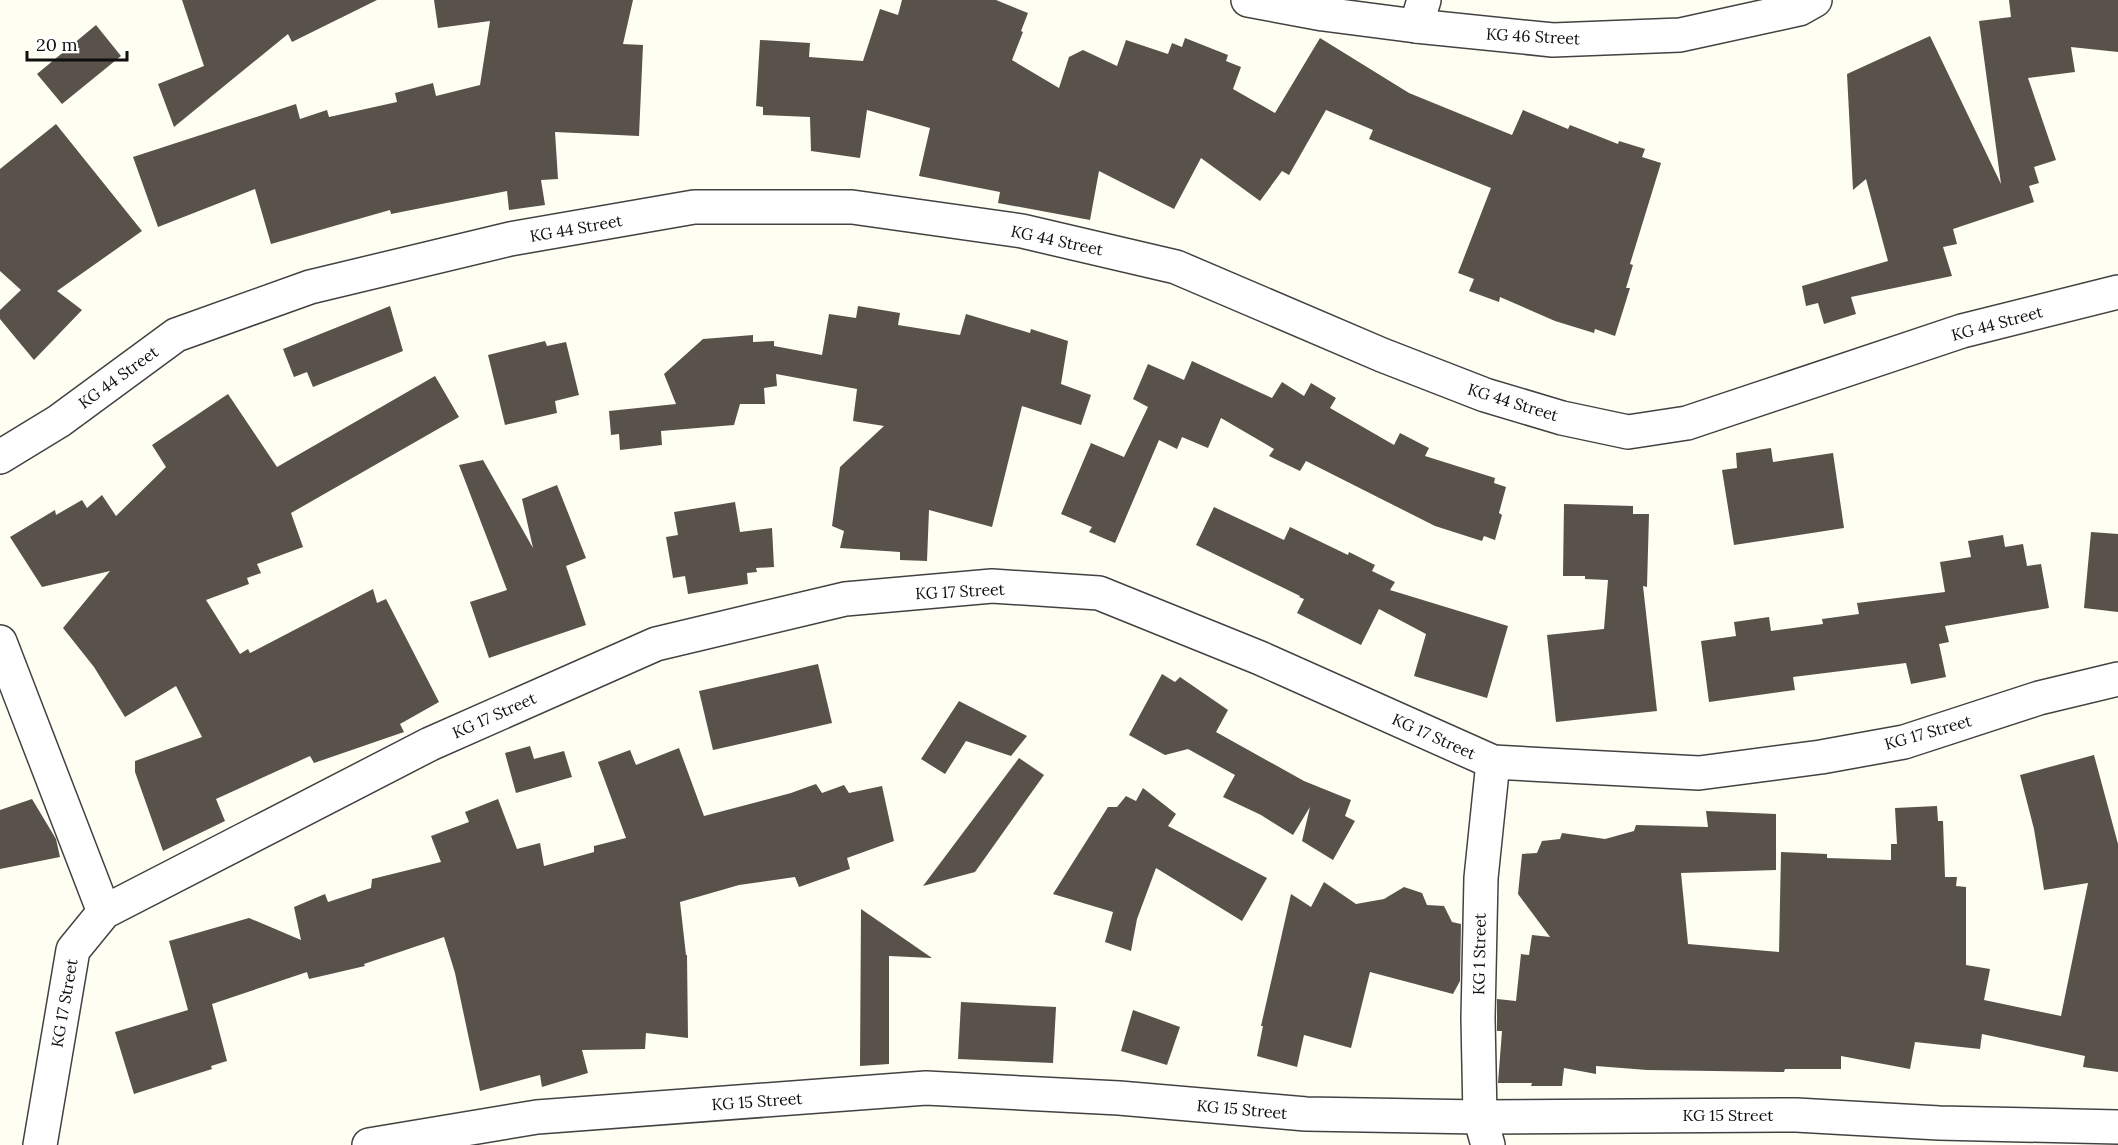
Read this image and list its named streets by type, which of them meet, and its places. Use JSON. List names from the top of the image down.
{
  "streets": {
    "street": [
      "KG 46 Street",
      "KG 44 Street",
      "KG 17 Street",
      "KG 1 Street",
      "KG 15 Street"
    ]
  },
  "crossings": [
    ["KG 17 Street", "KG 1 Street"],
    ["KG 1 Street", "KG 15 Street"]
  ],
  "scale_bar": "20 m"
}
